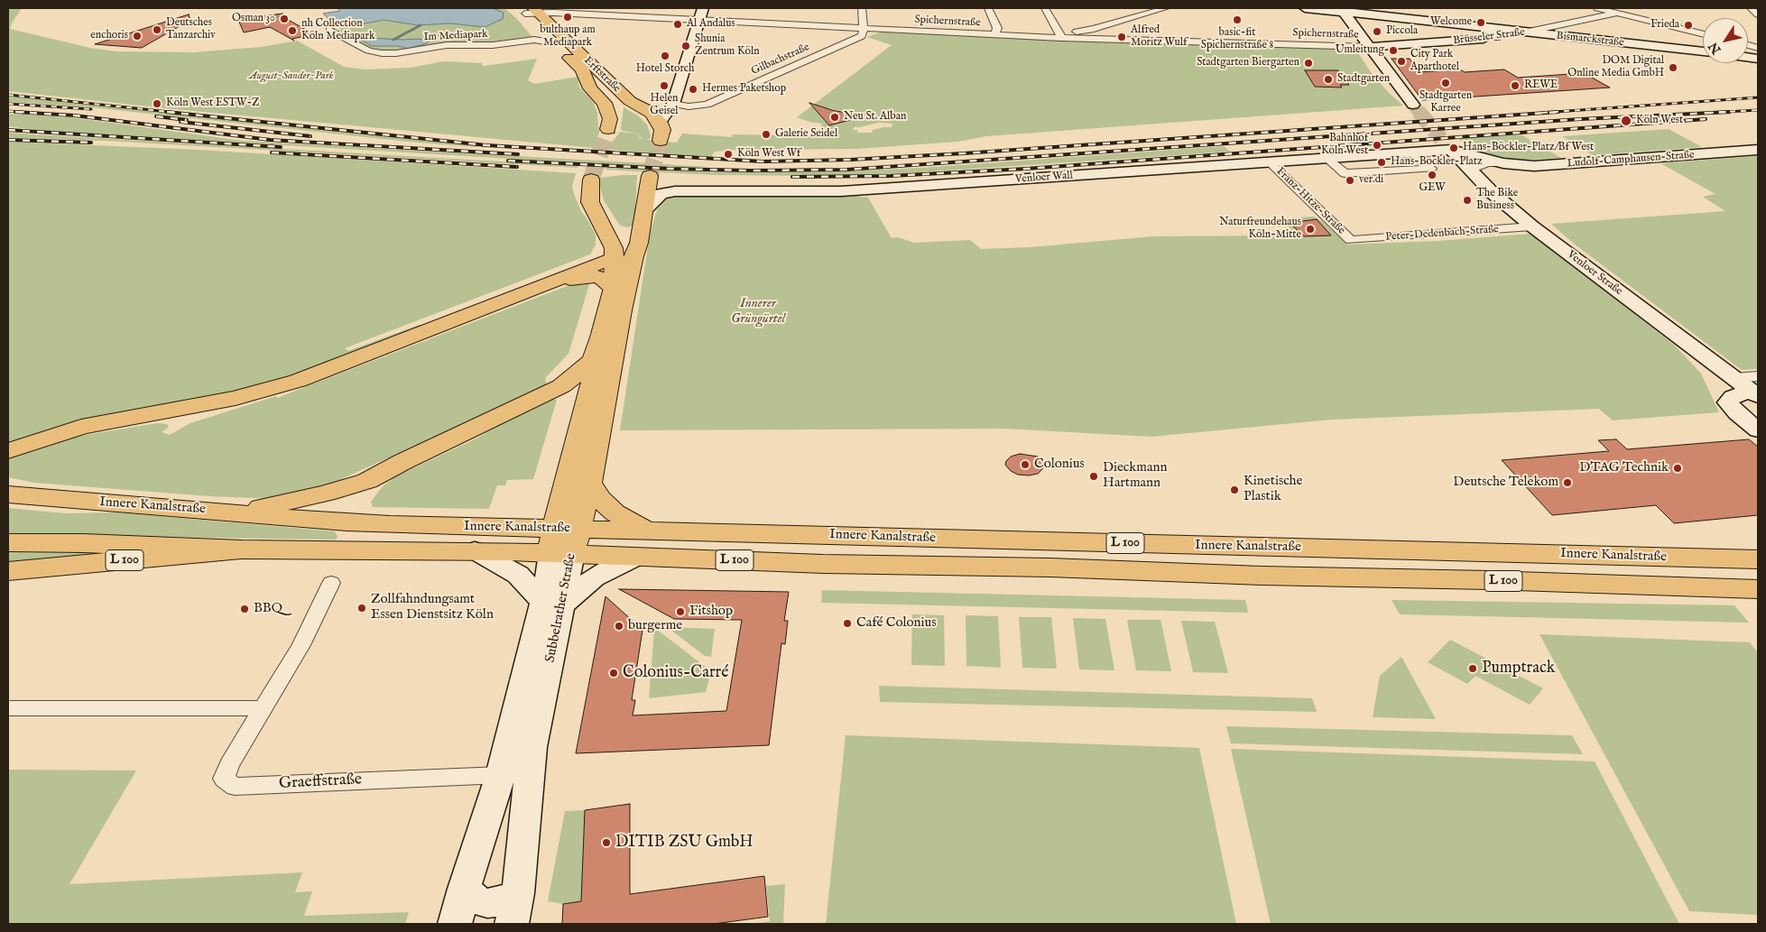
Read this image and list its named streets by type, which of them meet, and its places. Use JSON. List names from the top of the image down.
{
  "streets": {
    "main road": [
      "Erftstraße",
      "Innere Kanalstraße",
      "L 100",
      "Subbelrather Straße"
    ],
    "street": [
      "Spichernstraße",
      "Im Mediapark",
      "Brüsseler Straße",
      "Bismarckstraße",
      "Gilbachstraße",
      "Ludolf-Camphausen-Straße",
      "Venloer Wall",
      "Franz-Hitze-Straße",
      "Peter-Dedenbach-Straße",
      "Venloer Straße",
      "Graeffstraße"
    ]
  },
  "crossings": [
    ["Spichernstraße", "Brüsseler Straße"],
    ["Spichernstraße", "Gilbachstraße"],
    ["Spichernstraße", "Erftstraße"],
    ["Im Mediapark", "Erftstraße"],
    ["Brüsseler Straße", "Bismarckstraße"],
    ["Ludolf-Camphausen-Straße", "Venloer Wall"],
    ["Ludolf-Camphausen-Straße", "Venloer Straße"],
    ["Venloer Wall", "Franz-Hitze-Straße"],
    ["Venloer Wall", "Venloer Straße"],
    ["Franz-Hitze-Straße", "Peter-Dedenbach-Straße"],
    ["Peter-Dedenbach-Straße", "Venloer Straße"],
    ["Innere Kanalstraße", "L 100"],
    ["Innere Kanalstraße", "Subbelrather Straße"],
    ["L 100", "Subbelrather Straße"],
    ["Subbelrather Straße", "Graeffstraße"]
  ],
  "parks": ["August-Sander-Park", "Innerer Grüngürtel"],
  "places": [
    "bulthaup am Mediapark",
    "Osman 30",
    "basic-fit Spichernstraße 8",
    "Welcome",
    "Al Andalus",
    "Frieda",
    "Deutsches Tanzarchiv",
    "nh Collection Köln Mediapark",
    "Piccola",
    "enchoris",
    "Alfred Moritz Wulf",
    "Shunia Zentrum Köln",
    "Umleitung",
    "Hotel Storch",
    "City Park Aparthotel",
    "Stadtgarten Biergarten",
    "DOM Digital Online Media GmbH",
    "Stadtgarten",
    "Stadtgarten Karree",
    "Helen Geisel",
    "REWE",
    "Hermes Paketshop",
    "Köln West ESTW-Z",
    "Neu St. Alban",
    "Köln West",
    "Galerie Seidel",
    "Bahnhof Köln West",
    "Hans-Böckler-Platz/Bf West",
    "Köln West Wf",
    "Hans-Böckler-Platz",
    "GEW",
    "ver.di",
    "The Bike Business",
    "Naturfreundehaus Köln-Mitte",
    "Colonius",
    "DTAG Technik",
    "Dieckmann Hartmann",
    "Deutsche Telekom",
    "Kinetische Plastik",
    "Zollfahndungsamt Essen Dienstsitz Köln",
    "BBQ",
    "Fitshop",
    "Café Colonius",
    "burgerme",
    "Pumptrack",
    "Colonius-Carré",
    "DITIB ZSU GmbH"
  ],
  "north": "bottom left"
}
